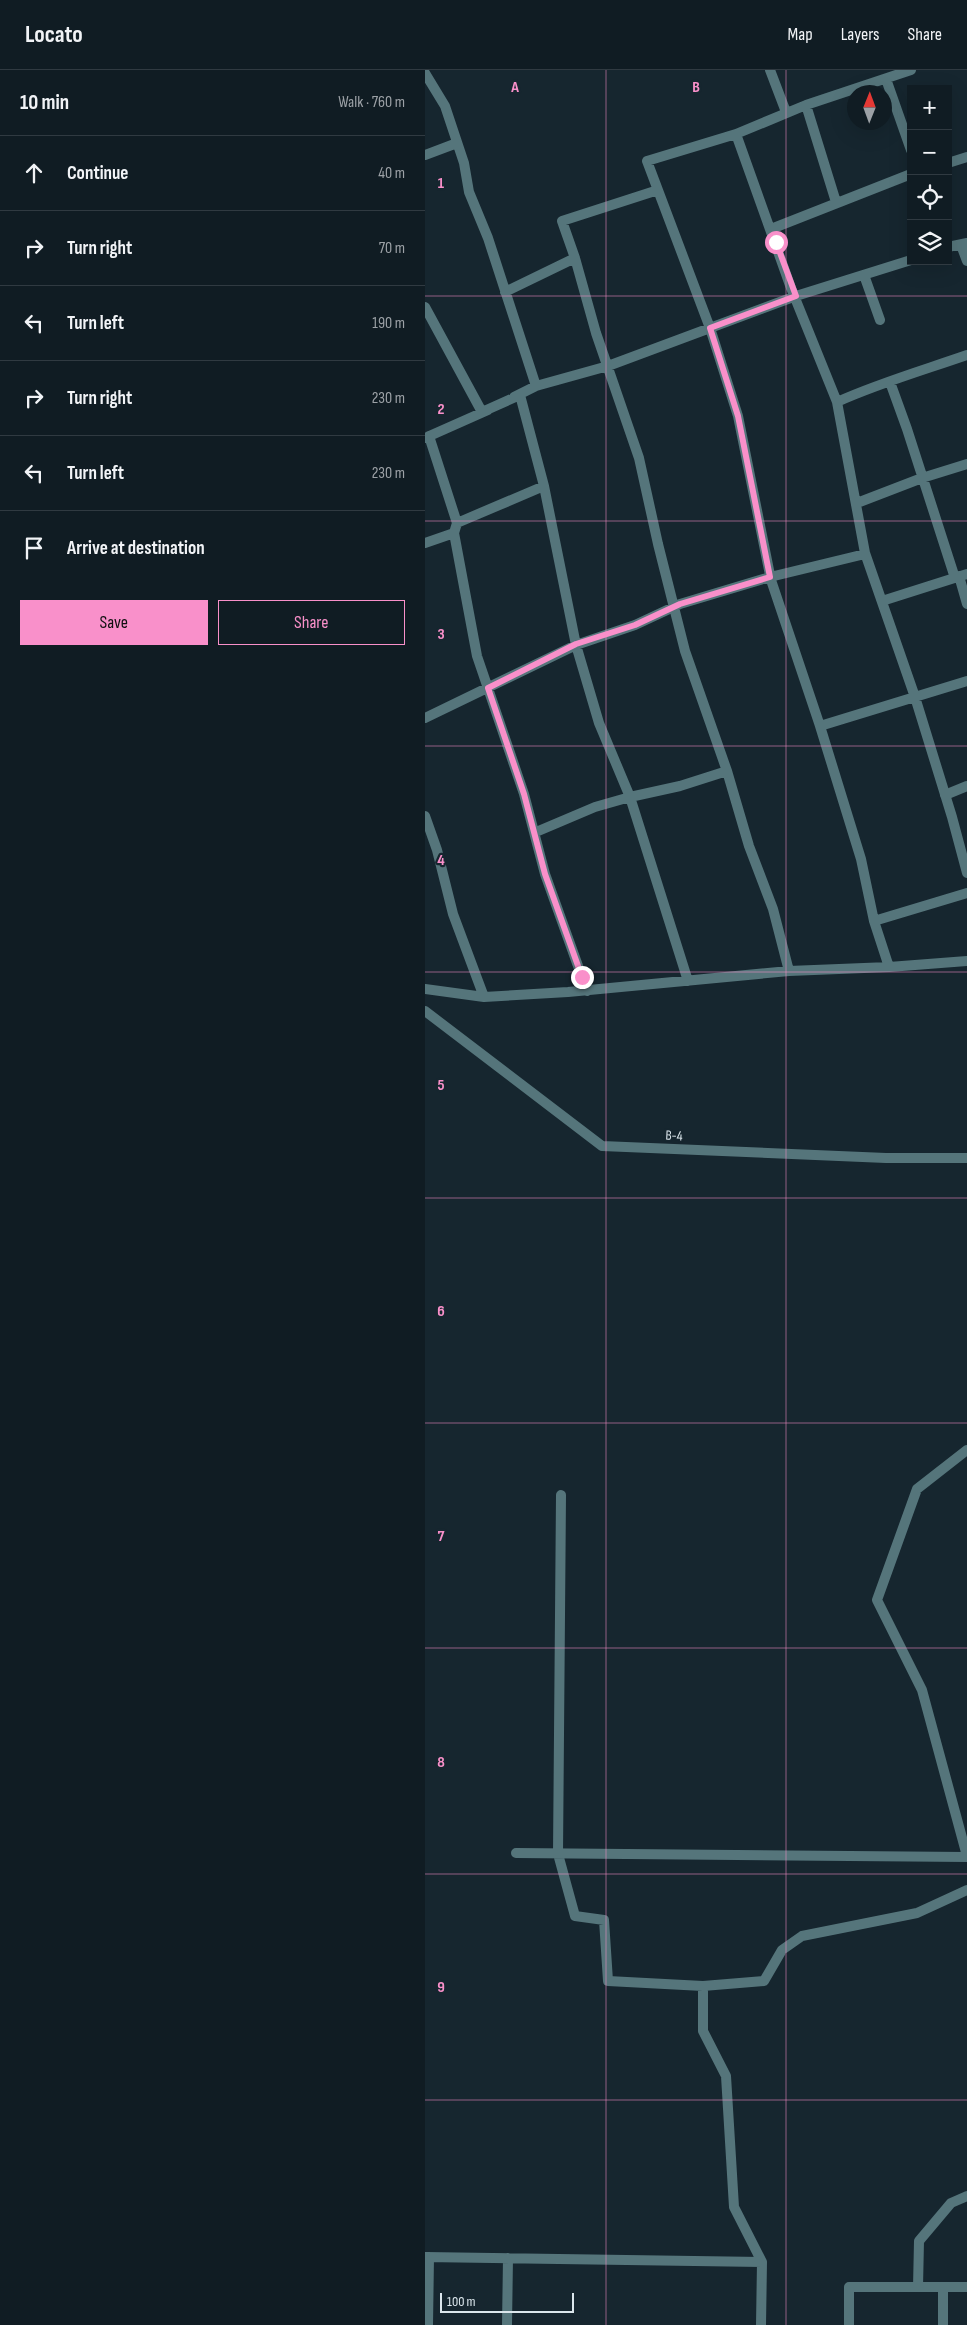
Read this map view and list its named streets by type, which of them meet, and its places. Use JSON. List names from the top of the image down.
{
  "streets": {
    "street": ["B-4"]
  },
  "scale_bar": "100 m",
  "north": "top",
  "page": {
    "header": "Locato",
    "nav": ["Map", "Layers", "Share"],
    "heading": ["10 min", "Walk · 760 m"],
    "map_buttons": ["+", "−"],
    "list": [
      ["Continue", "40 m"],
      ["Turn right", "70 m"],
      ["Turn left", "190 m"],
      ["Turn right", "230 m"],
      ["Turn left", "230 m"],
      "Arrive at destination"
    ],
    "buttons": ["Save", "Share"],
    "scale": "100 m"
  },
  "grid": {
    "columns": ["A", "B"],
    "rows": [
      "1",
      "2",
      "3",
      "4",
      "5",
      "6",
      "7",
      "8",
      "9"
    ]
  }
}
